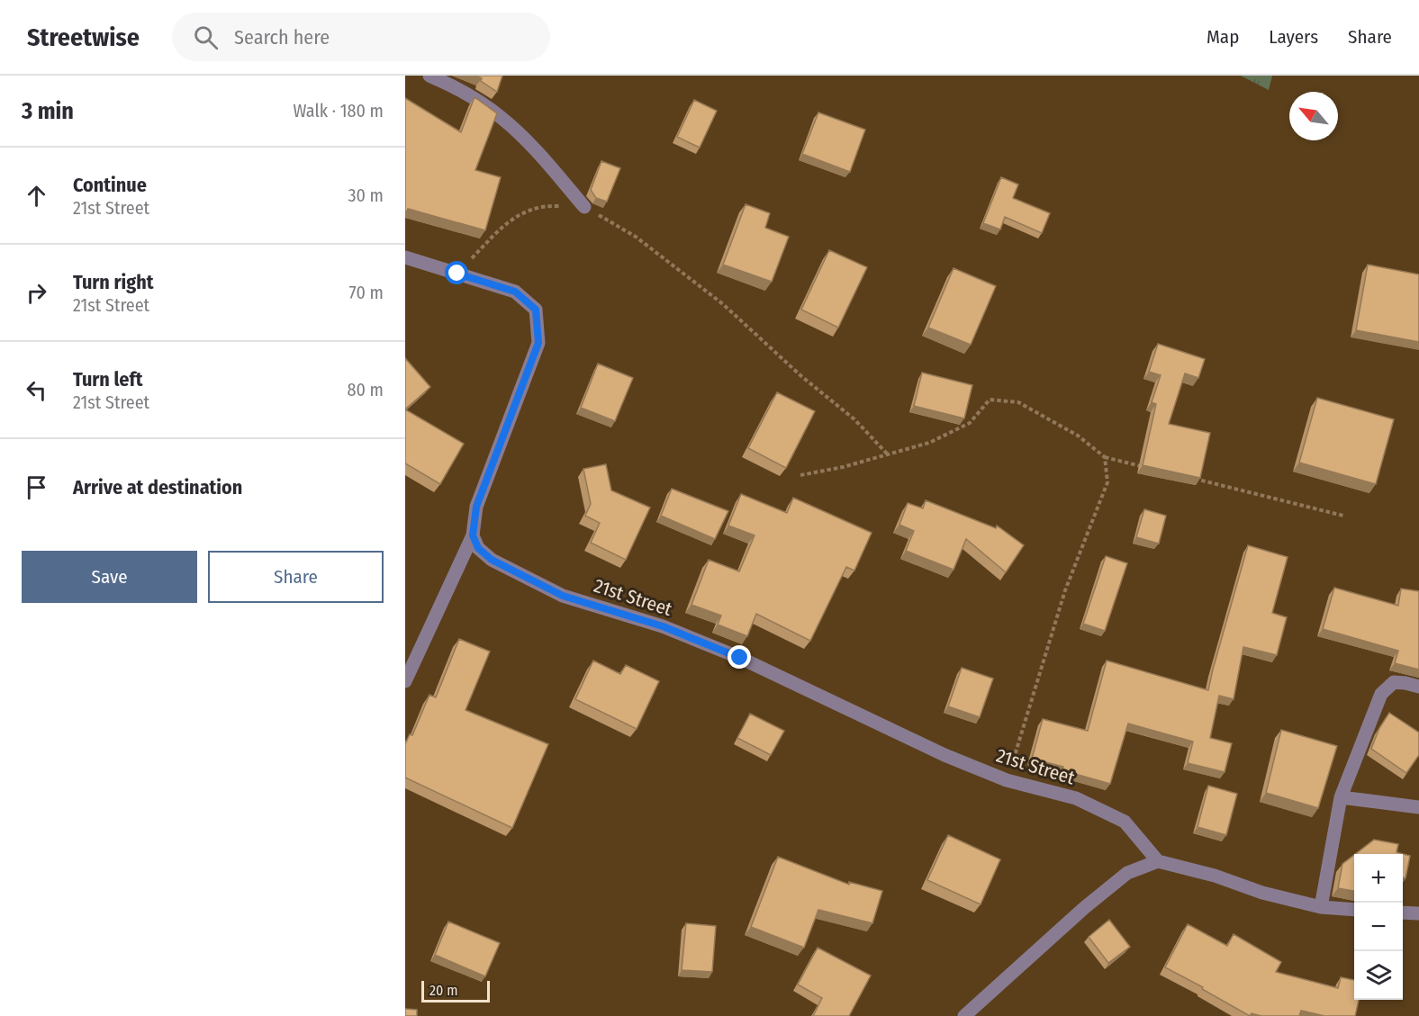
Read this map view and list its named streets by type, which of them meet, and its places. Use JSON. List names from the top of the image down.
{
  "streets": {
    "street": ["21st Street"]
  },
  "scale_bar": "20 m",
  "north": "top left",
  "page": {
    "header": "Streetwise",
    "search": "Search here",
    "nav": ["Map", "Layers", "Share"],
    "heading": ["3 min", "Walk · 180 m"],
    "list": [
      ["Continue", "21st Street", "30 m"],
      ["Turn right", "21st Street", "70 m"],
      ["Turn left", "21st Street", "80 m"],
      "Arrive at destination"
    ],
    "buttons": ["Save", "Share"],
    "map_buttons": ["+", "−"],
    "scale": "20 m"
  }
}
